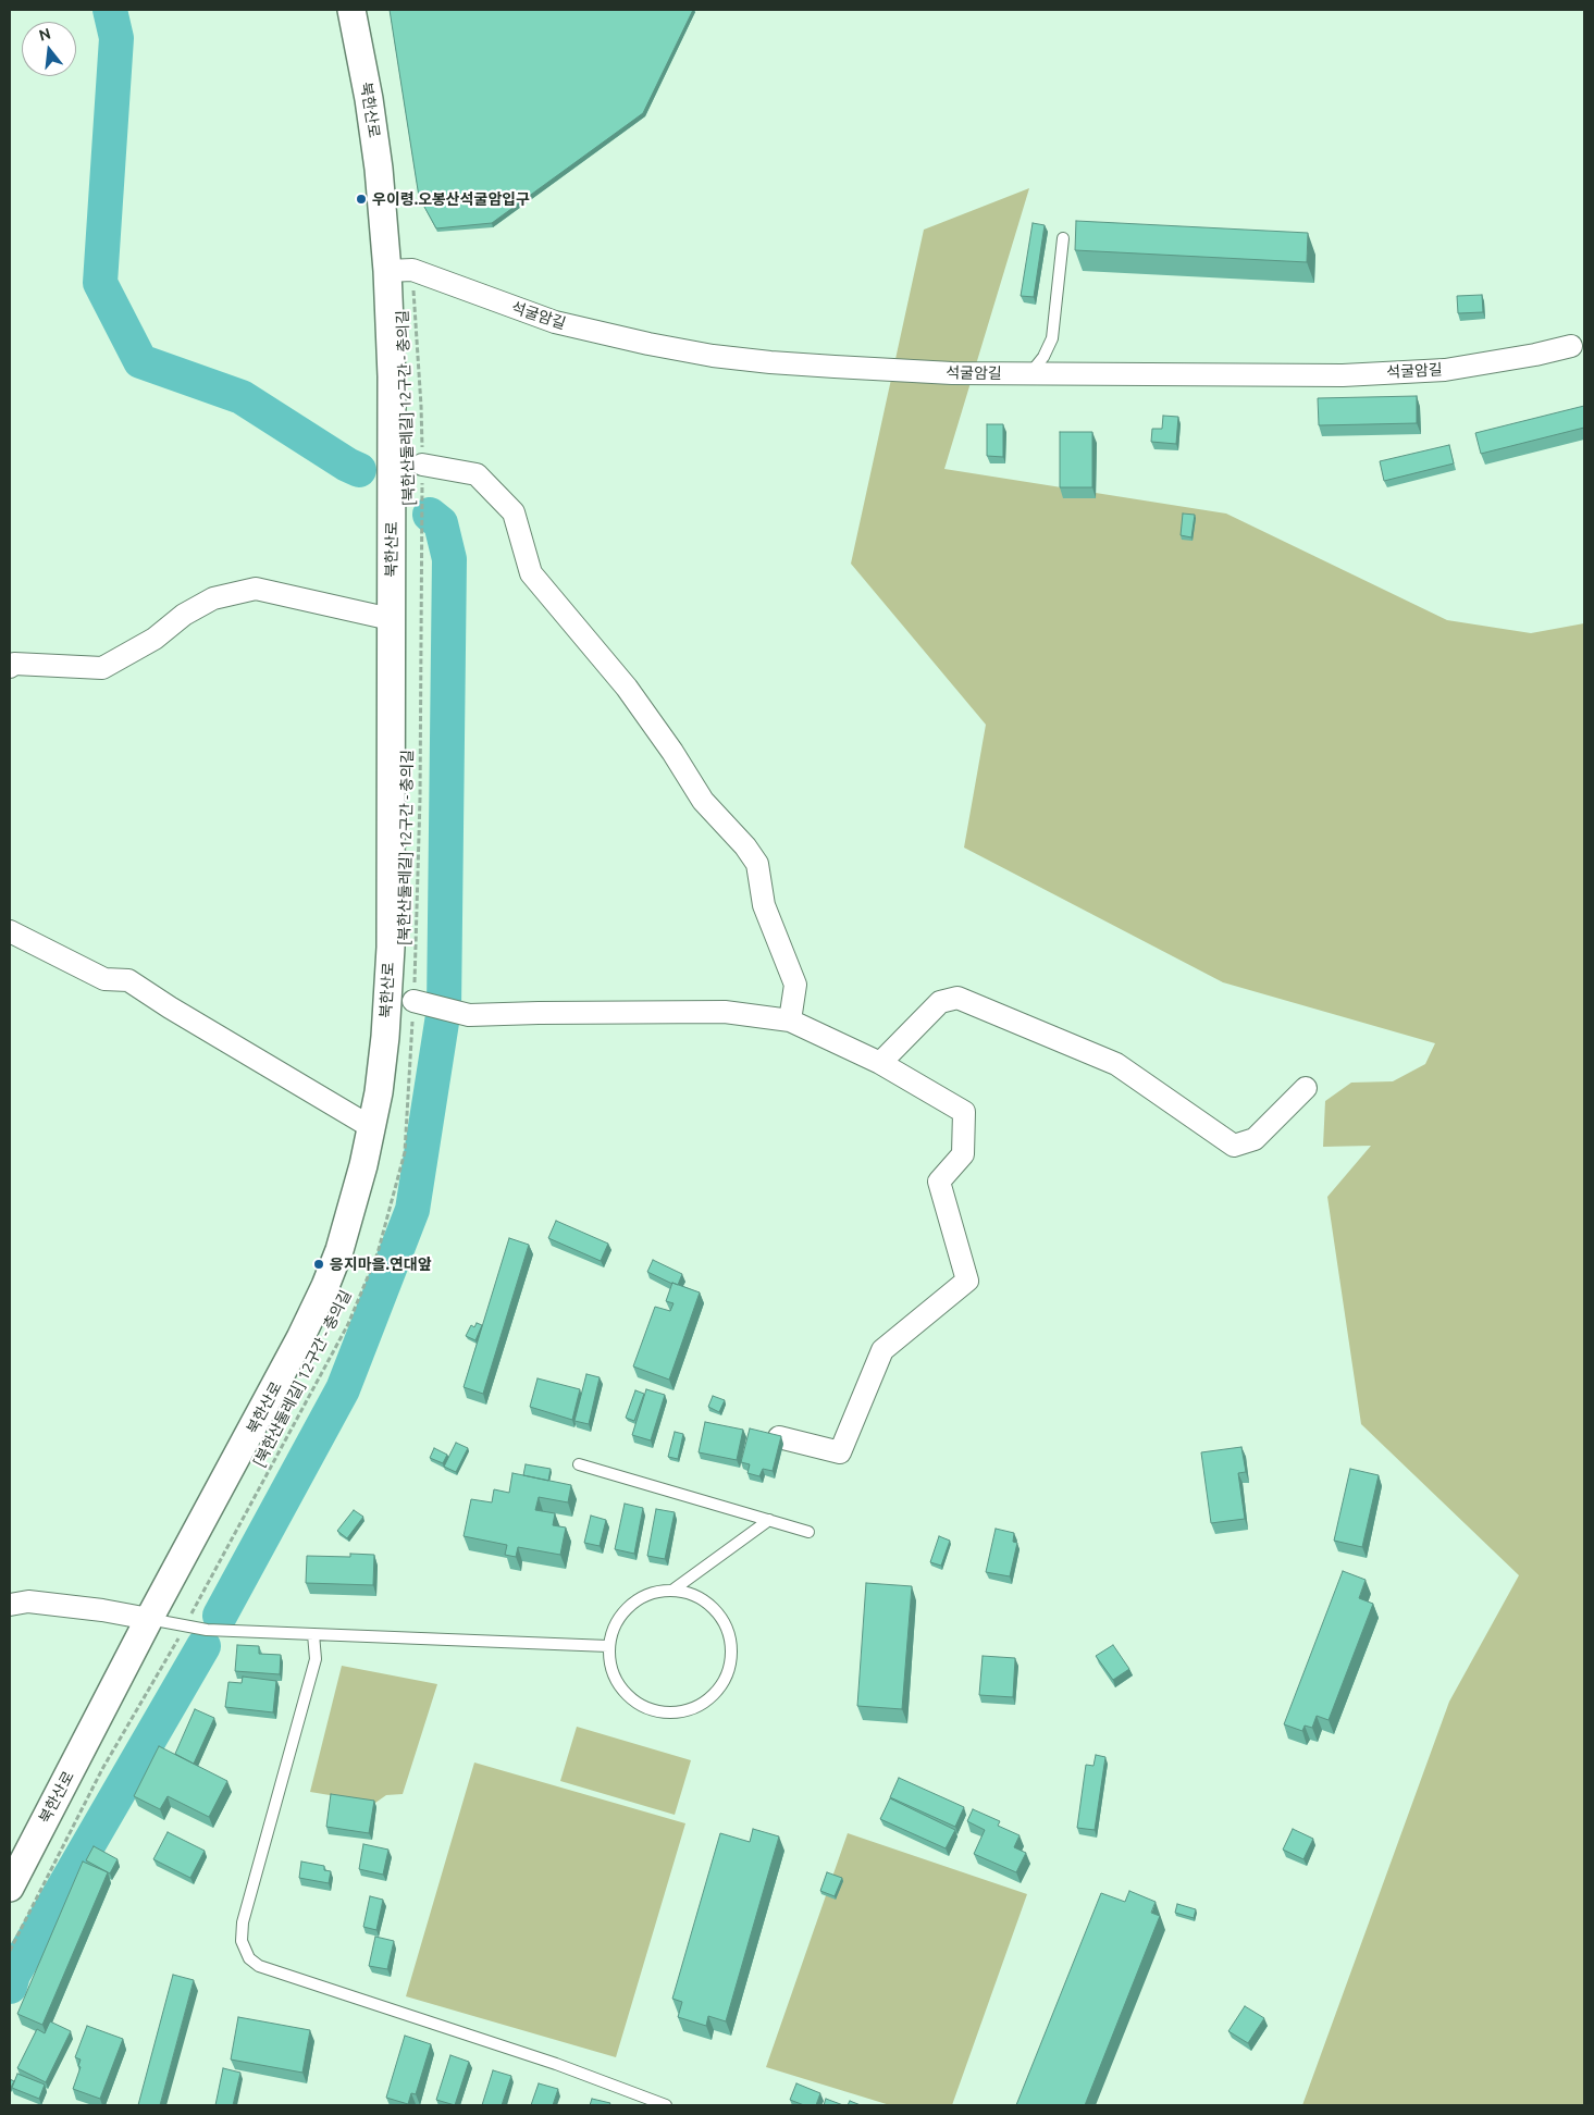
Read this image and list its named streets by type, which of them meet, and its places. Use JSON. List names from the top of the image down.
{
  "streets": {
    "street": ["북한산로", "석굴암길"],
    "path": ["[북한산둘레길] 12구간 - 충의길"]
  },
  "crossings": [
    ["북한산로", "석굴암길"],
    ["북한산로", "[북한산둘레길] 12구간 - 충의길"],
    ["석굴암길", "[북한산둘레길] 12구간 - 충의길"]
  ],
  "places": ["우이령.오봉산석굴암입구", "응지마을.연대앞"],
  "north": "top"
}
